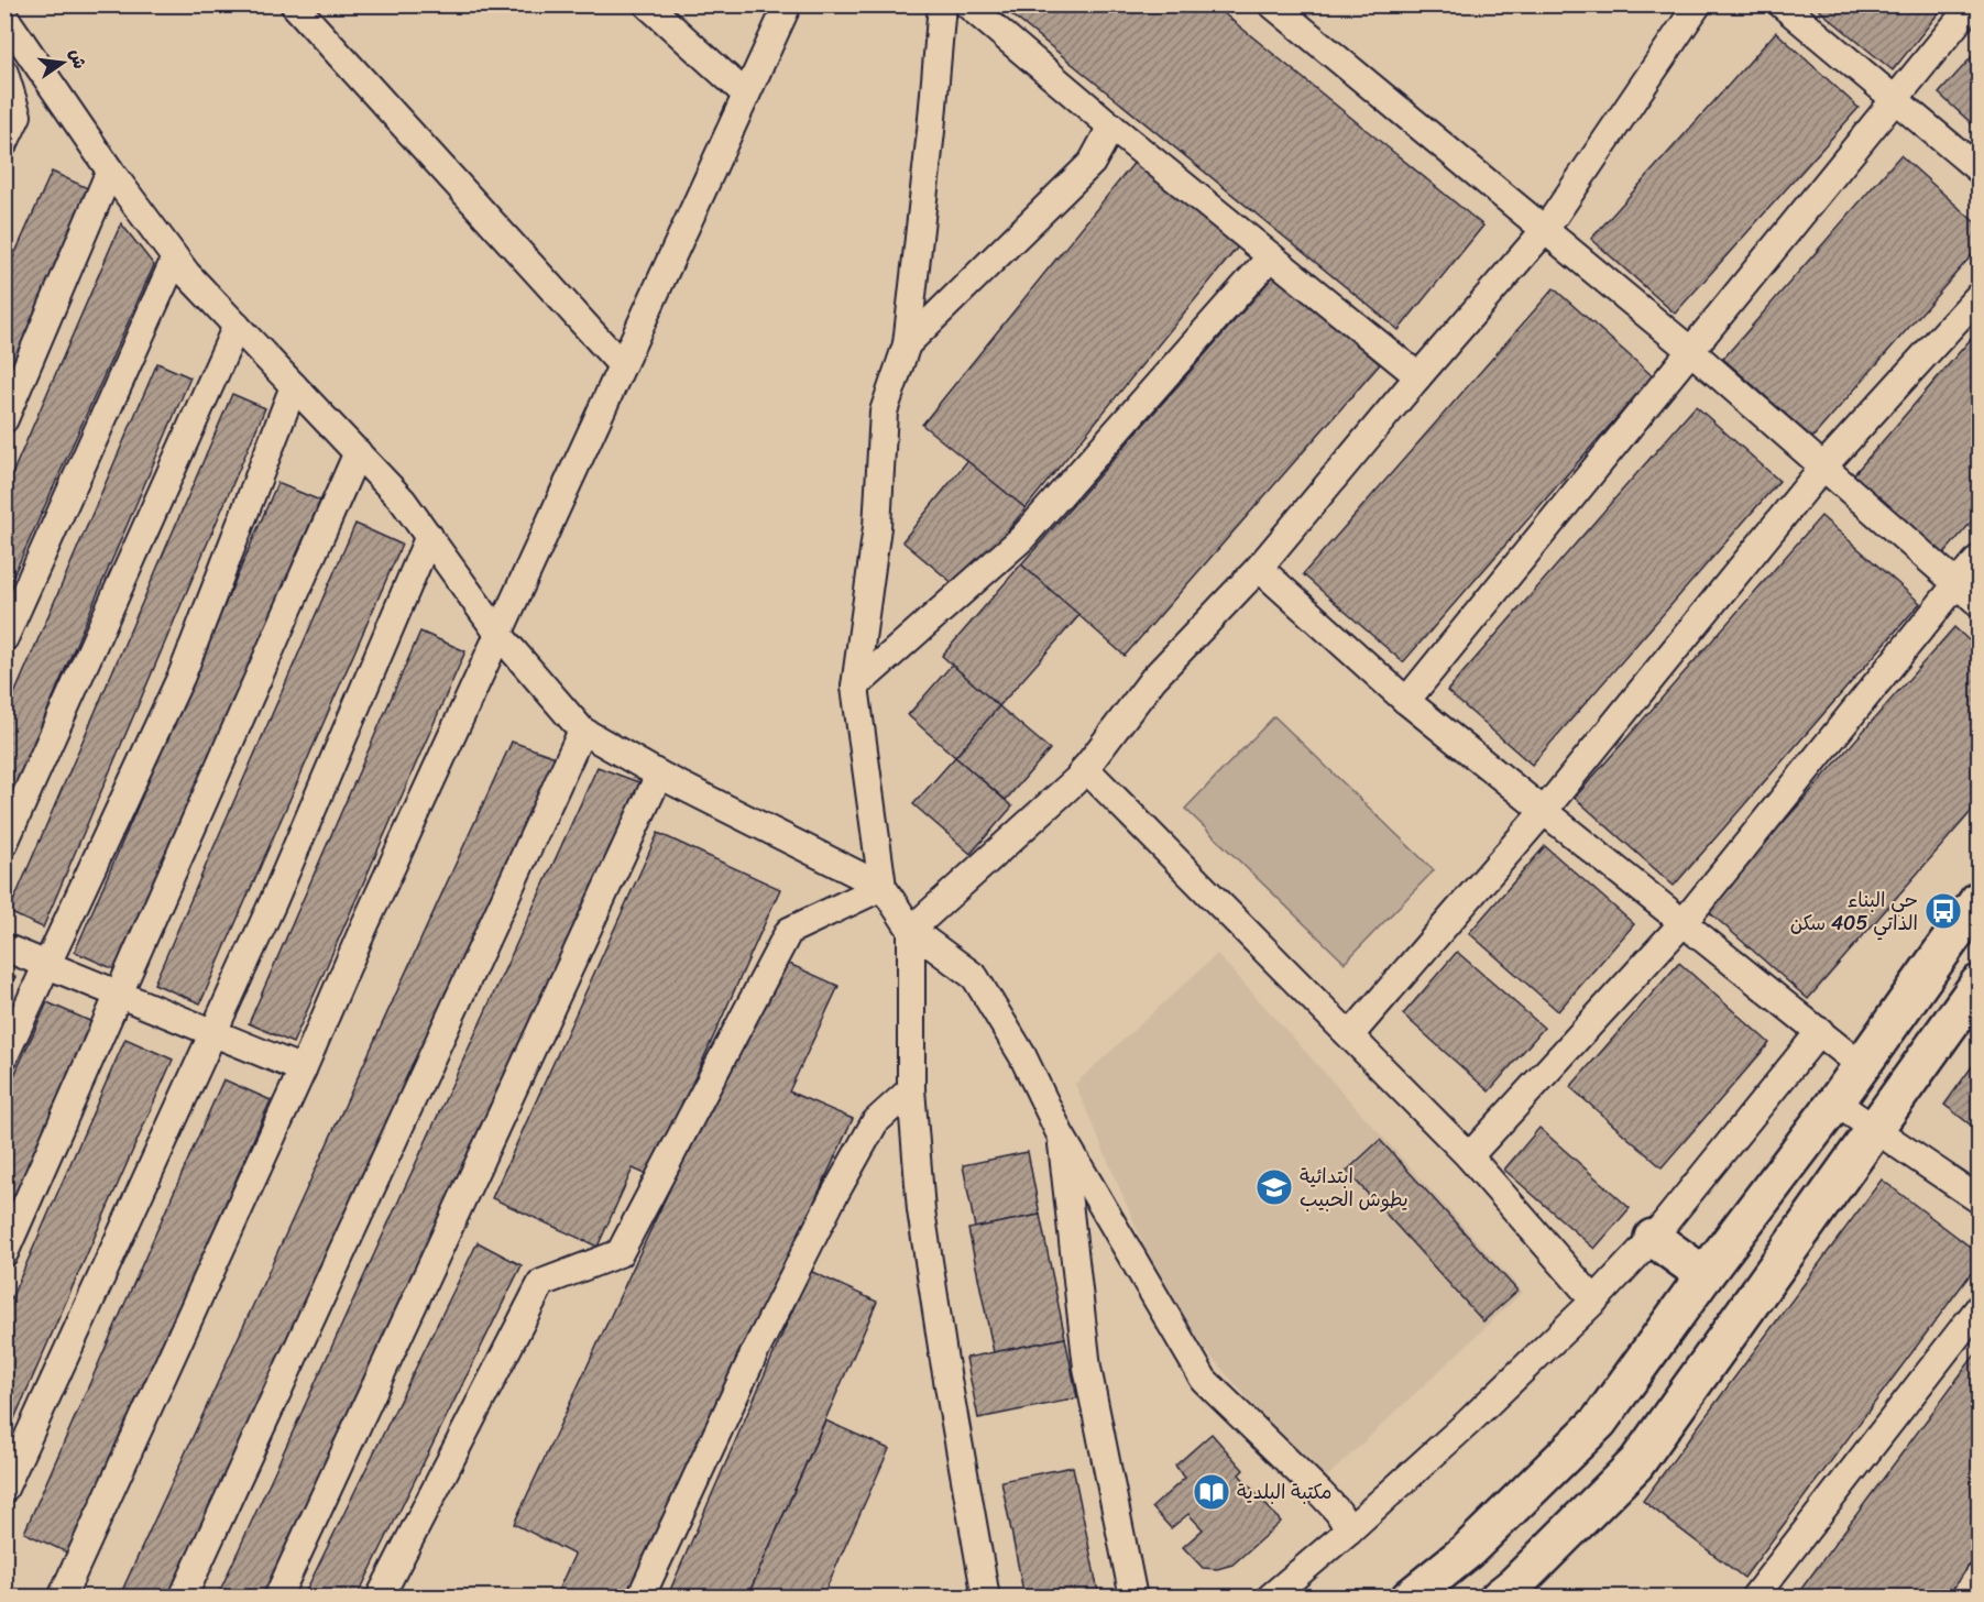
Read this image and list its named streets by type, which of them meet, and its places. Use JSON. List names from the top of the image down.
{
  "places": {
    "bus stop": ["حي البناء الذاتي 405 سكن"],
    "school or university": ["ابتدائية يطوش الحبيب"],
    "library": ["مكتبة البلدية"]
  },
  "north": "right"
}
